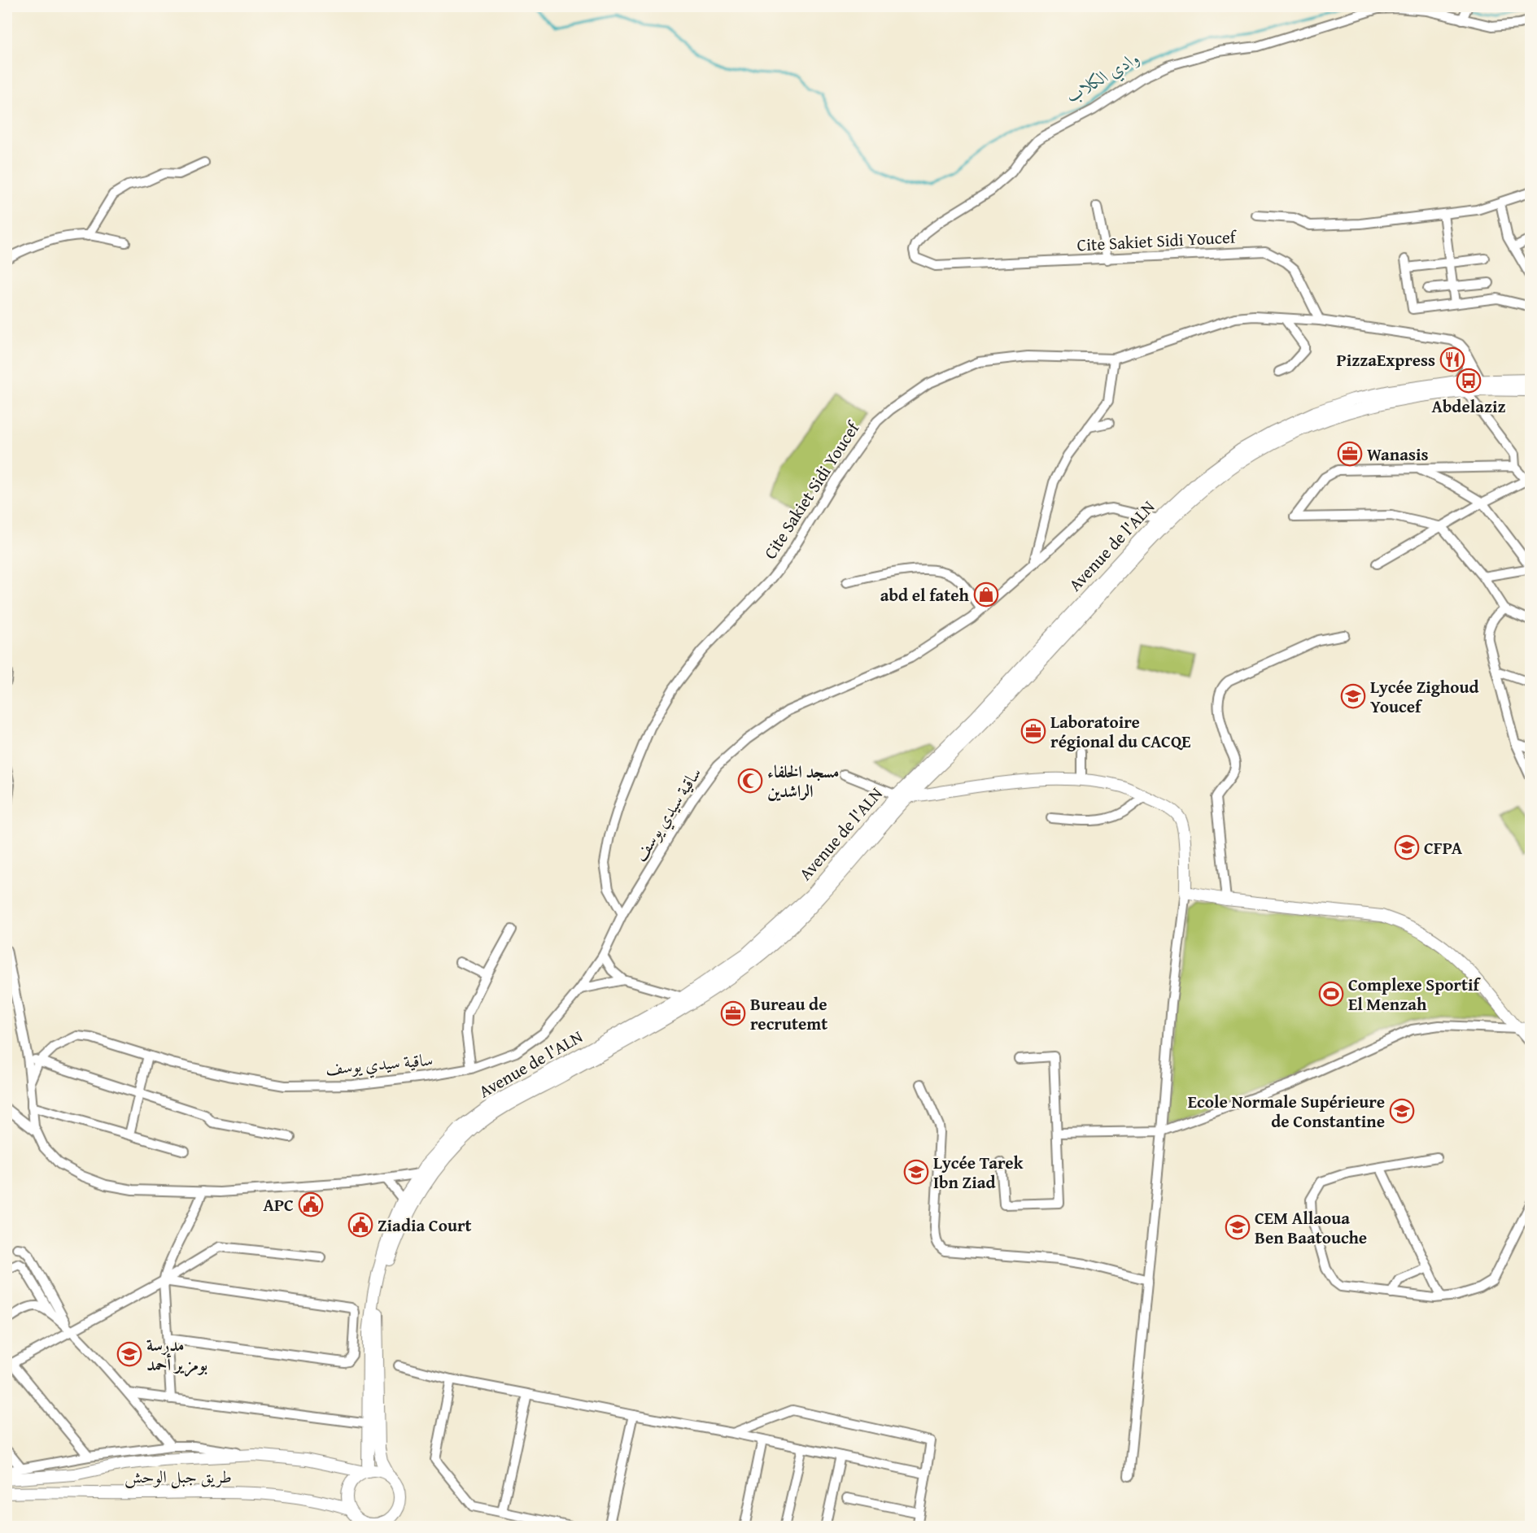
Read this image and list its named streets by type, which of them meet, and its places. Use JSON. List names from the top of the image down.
{
  "streets": {
    "main road": ["Avenue de l'ALN", "طريق جبل الوحش"],
    "street": ["Cite Sakiet Sidi Youcef", "ساقية سيدي يوسف"]
  },
  "crossings": [
    ["Cite Sakiet Sidi Youcef", "ساقية سيدي يوسف"],
    ["Avenue de l'ALN", "ساقية سيدي يوسف"]
  ],
  "water": ["وادي الكلاب"],
  "places": {
    "restaurant": ["PizzaExpress"],
    "bus stop": ["Abdelaziz"],
    "office": ["Wanasis", "Laboratoire régional du CACQE", "Bureau de recrutemt"],
    "shop": ["abd el fateh"],
    "school or university": [
      "Lycée Zighoud Youcef",
      "CFPA",
      "Ecole Normale Supérieure de Constantine",
      "Lycée Tarek Ibn Ziad",
      "CEM Allaoua Ben Baatouche",
      "مدرسة بومزير أحمد"
    ],
    "mosque": ["مسجد الخلفاء الراشدين"],
    "sports": ["Complexe Sportif El Menzah"],
    "public building": ["APC", "Ziadia Court"]
  }
}
